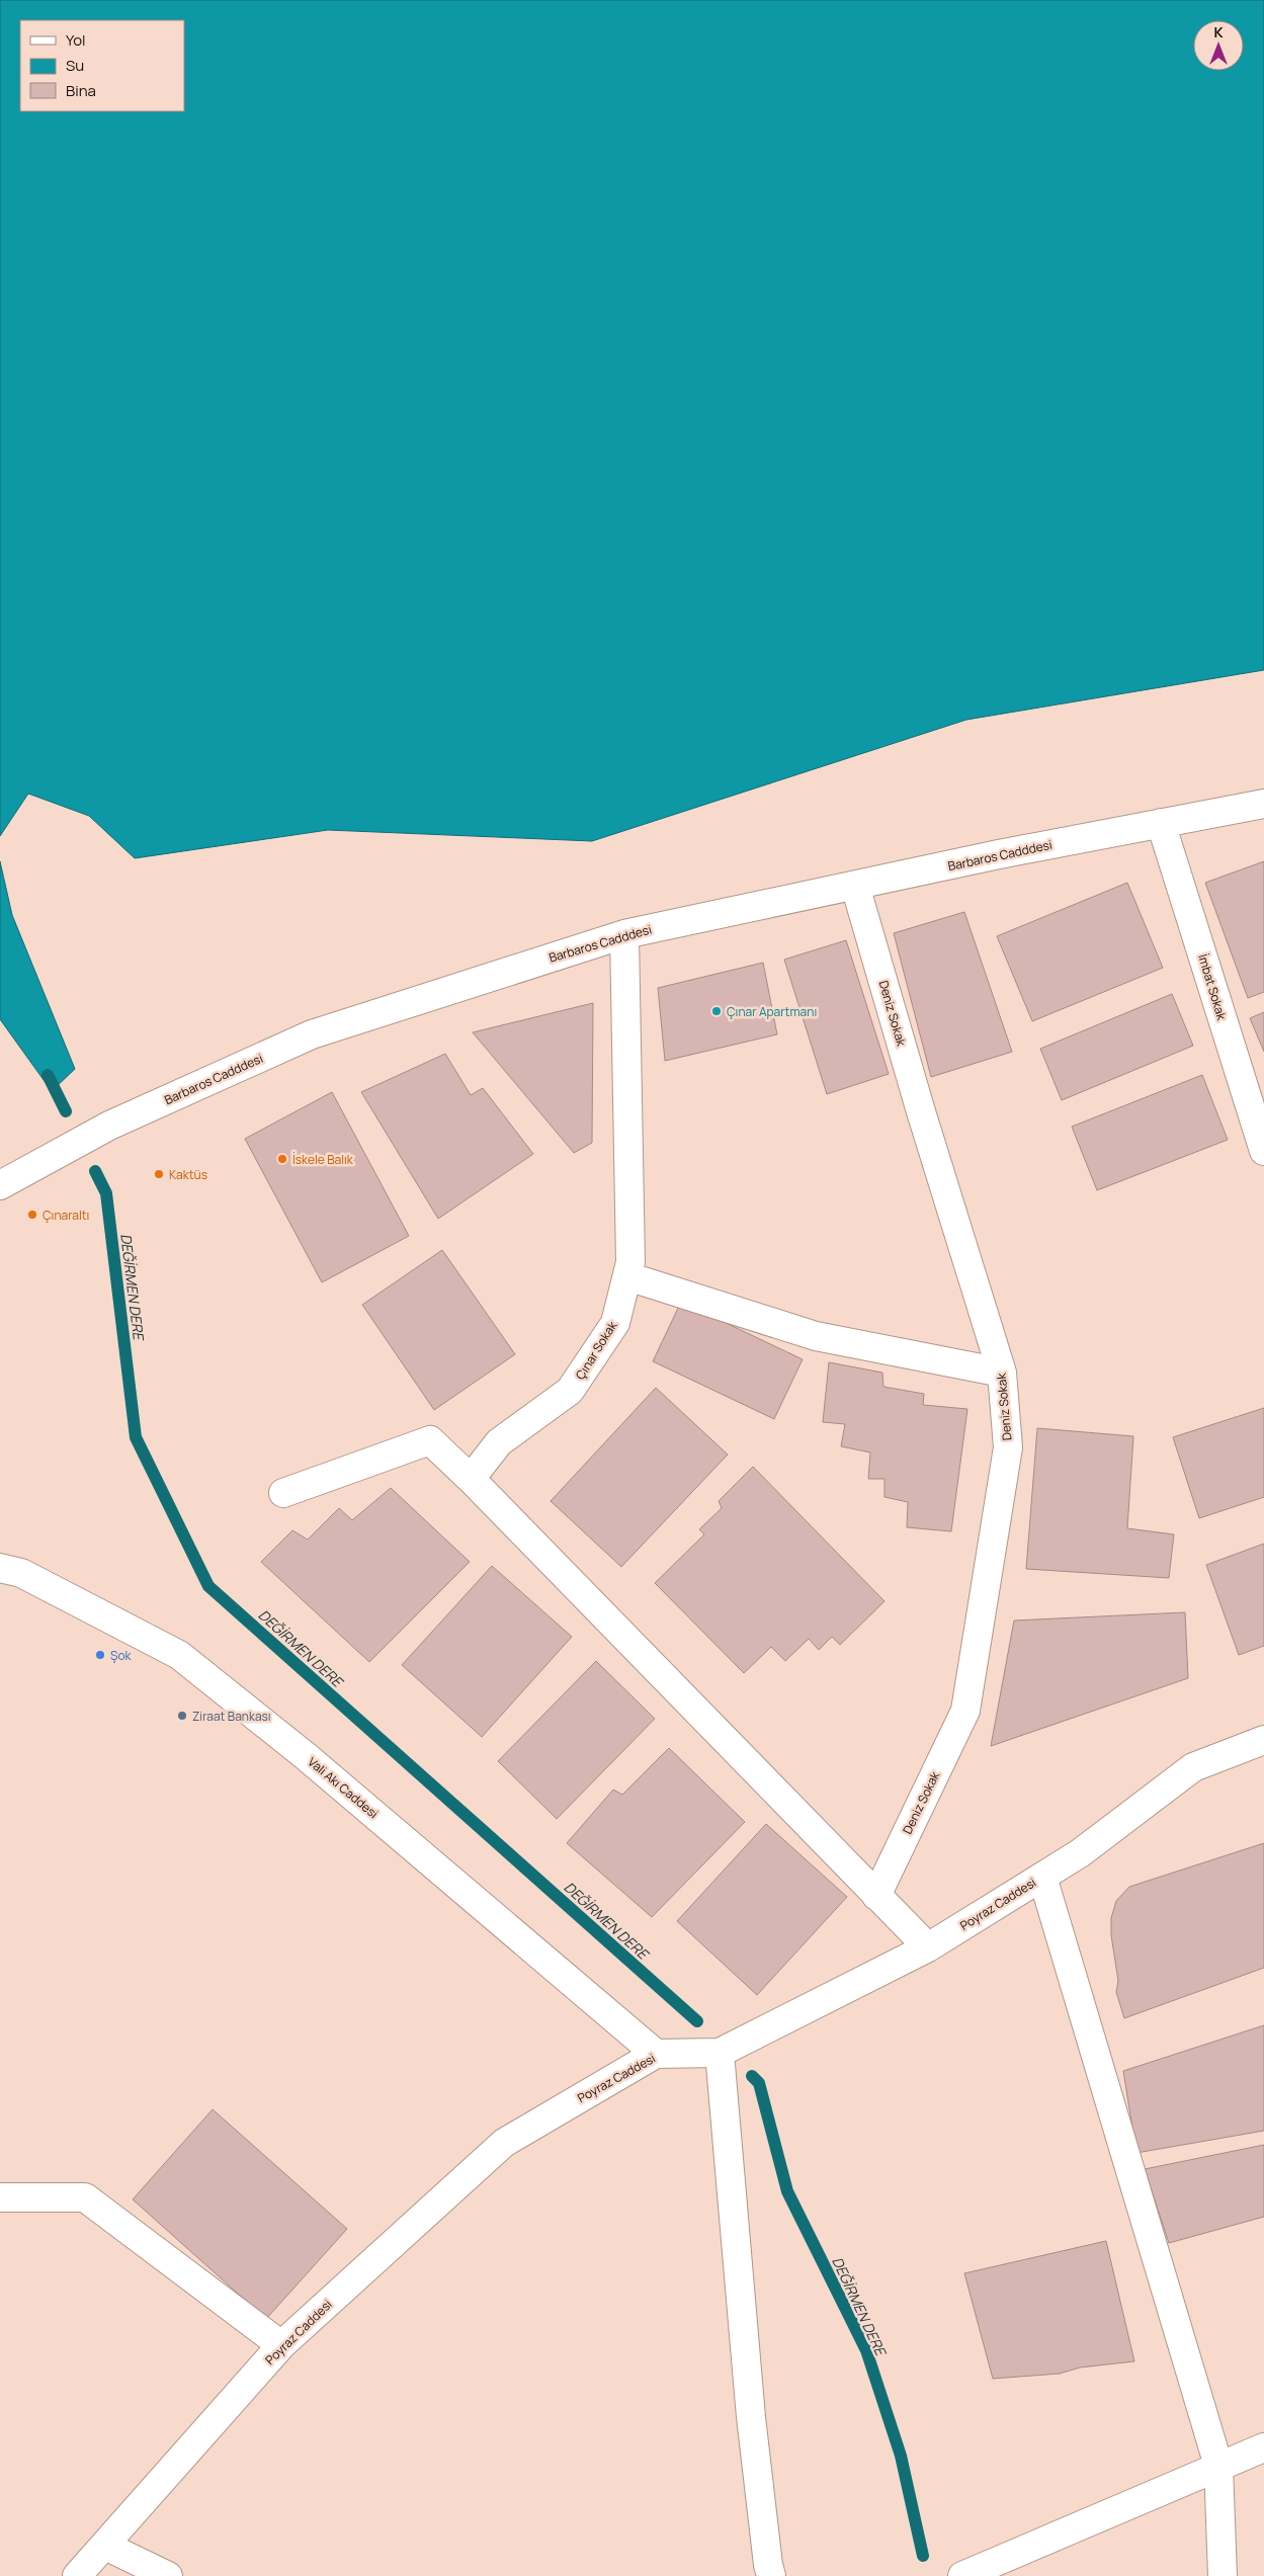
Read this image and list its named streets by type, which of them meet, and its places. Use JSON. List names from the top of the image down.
{
  "streets": {
    "street": [
      "Barbaros Cadddesi",
      "İmbat Sokak",
      "Deniz Sokak",
      "Çınar Sokak",
      "Vali Akı Caddesi",
      "Poyraz Caddesi"
    ]
  },
  "crossings": [
    ["Barbaros Cadddesi", "İmbat Sokak"],
    ["Barbaros Cadddesi", "Deniz Sokak"],
    ["Barbaros Cadddesi", "Çınar Sokak"],
    ["Vali Akı Caddesi", "Poyraz Caddesi"]
  ],
  "water": ["DEĞİRMEN DERE"],
  "places": [
    "Çınar Apartmanı",
    "İskele Balık",
    "Kaktüs",
    "Çınaraltı",
    "Şok",
    "Ziraat Bankası"
  ],
  "legend": ["Yol", "Su", "Bina"],
  "north": "top"
}
